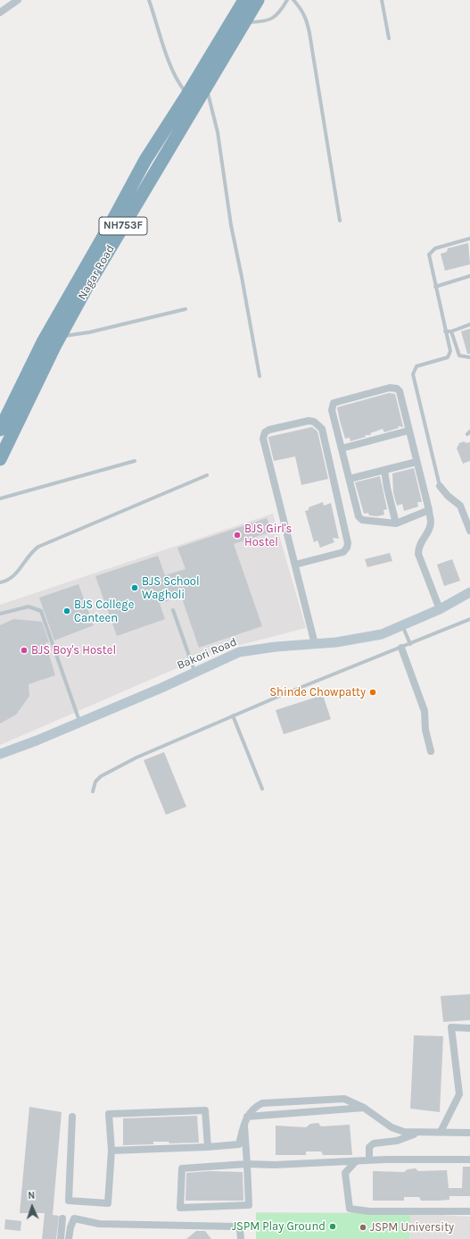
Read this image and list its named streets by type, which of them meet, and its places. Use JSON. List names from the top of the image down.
{
  "streets": {
    "highway": ["NH753F", "Nagar Road"],
    "street": ["Bakori Road"]
  },
  "places": [
    "BJS Girl's Hostel",
    "BJS School Wagholi",
    "BJS College Canteen",
    "BJS Boy's Hostel",
    "Shinde Chowpatty",
    "JSPM Play Ground",
    "JSPM University"
  ],
  "north": "top"
}
